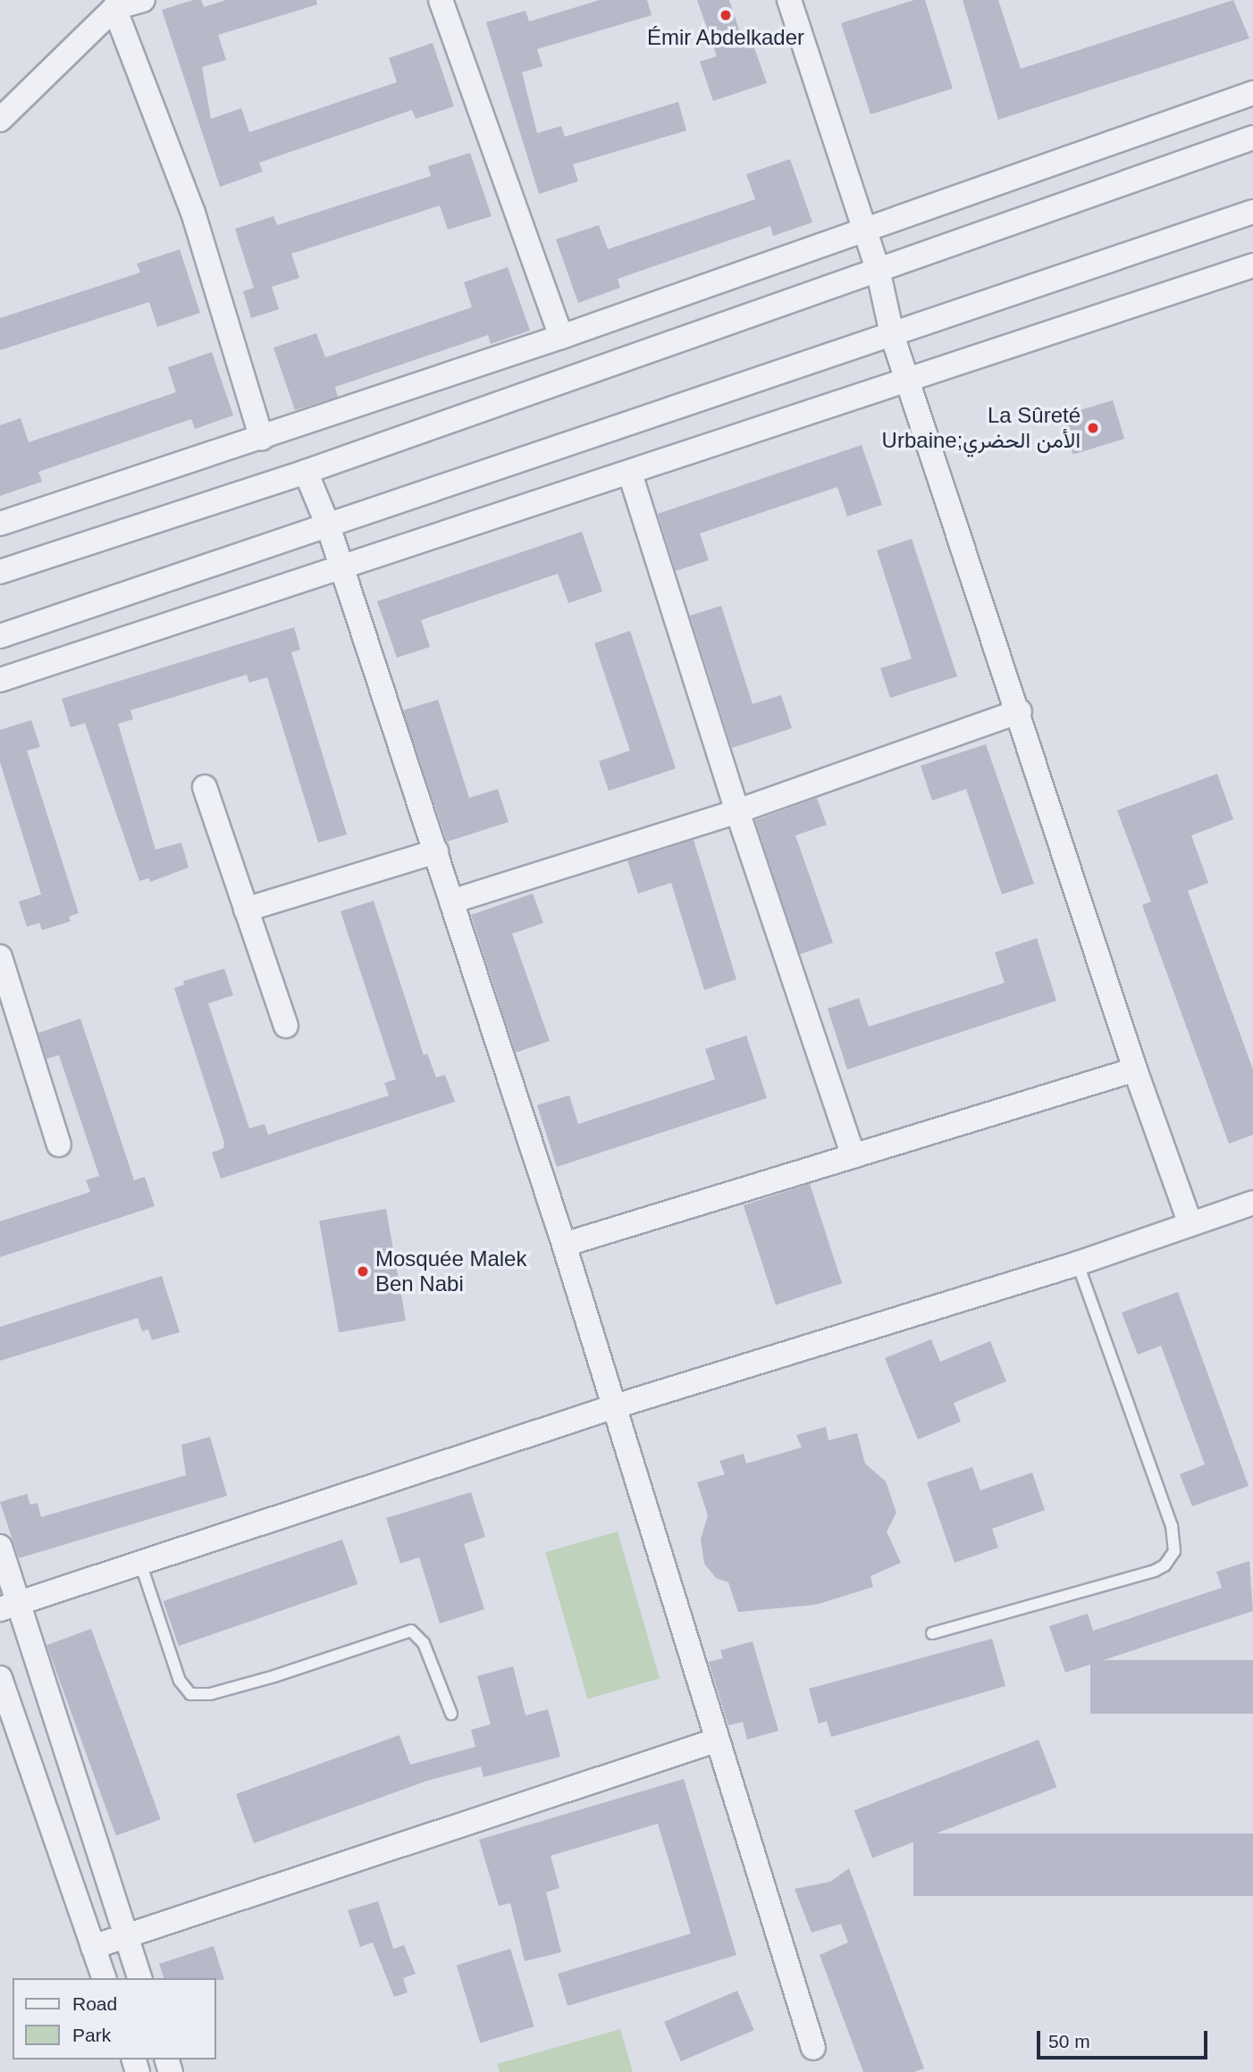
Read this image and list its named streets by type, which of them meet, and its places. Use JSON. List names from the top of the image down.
{
  "places": ["Émir Abdelkader", "La Sûreté Urbaine;الأمن الحضري", "Mosquée Malek Ben Nabi"],
  "legend": ["Road", "Park"],
  "scale_bar": "50 m"
}
